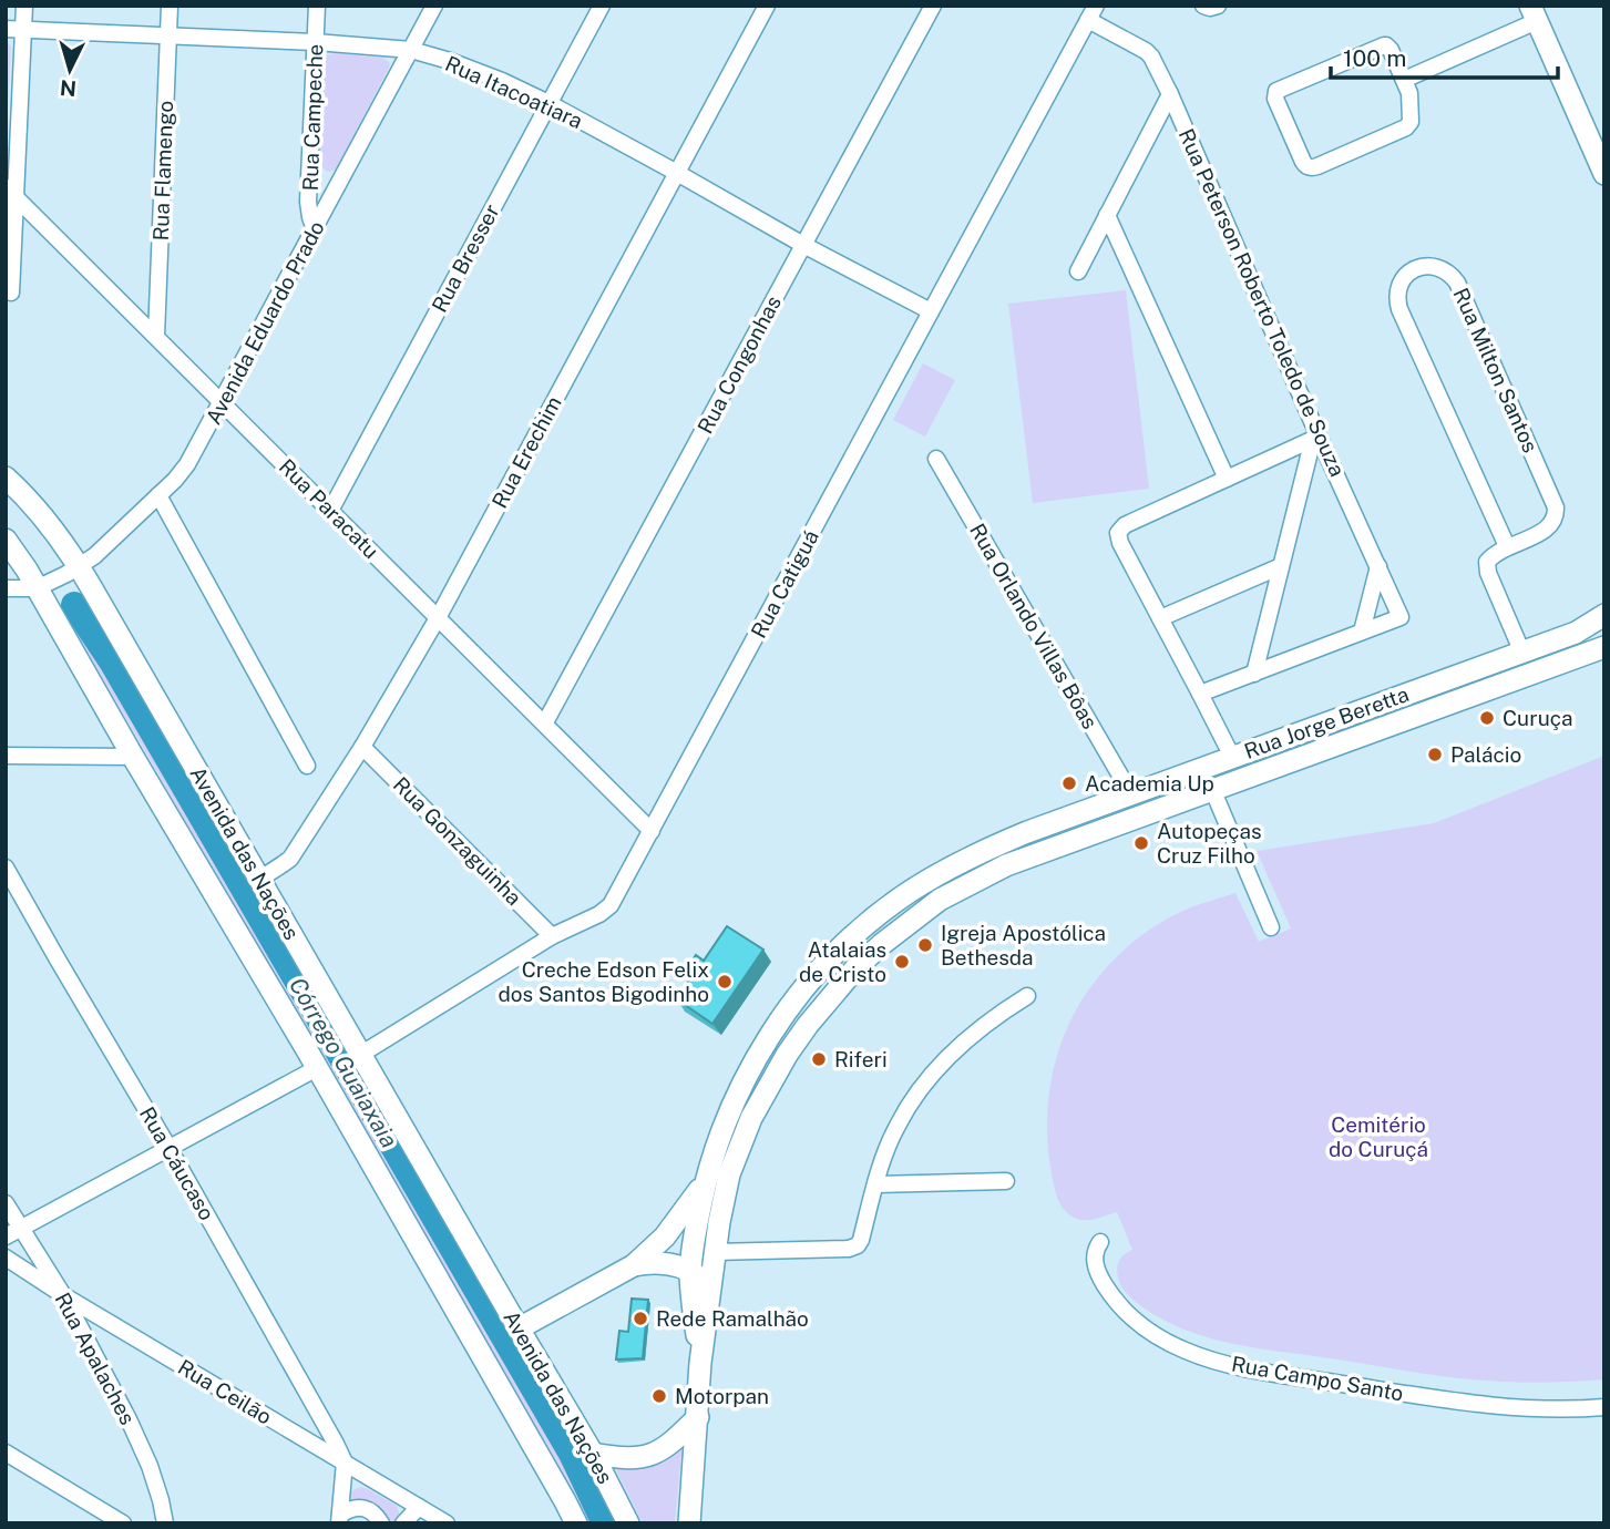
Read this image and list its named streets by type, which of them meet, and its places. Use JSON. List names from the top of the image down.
{
  "streets": {
    "main road": ["Rua Jorge Beretta", "Avenida das Nações"],
    "street": [
      "Rua Itacoatiara",
      "Rua Campeche",
      "Rua Flamengo",
      "Rua Bresser",
      "Rua Peterson Roberto Toledo de Souza",
      "Avenida Eduardo Prado",
      "Rua Congonhas",
      "Rua Milton Santos",
      "Rua Erechim",
      "Rua Paracatu",
      "Rua Catiguá",
      "Rua Orlando Villas Bôas",
      "Rua Gonzaguinha",
      "Rua Cáucaso",
      "Rua Apalaches",
      "Rua Campo Santo",
      "Rua Ceilão"
    ]
  },
  "crossings": [
    ["Rua Itacoatiara", "Rua Campeche"],
    ["Rua Itacoatiara", "Rua Flamengo"],
    ["Rua Itacoatiara", "Rua Bresser"],
    ["Rua Itacoatiara", "Avenida Eduardo Prado"],
    ["Rua Itacoatiara", "Rua Congonhas"],
    ["Rua Itacoatiara", "Rua Erechim"],
    ["Rua Itacoatiara", "Rua Catiguá"],
    ["Rua Campeche", "Avenida Eduardo Prado"],
    ["Rua Flamengo", "Rua Paracatu"],
    ["Rua Bresser", "Rua Paracatu"],
    ["Rua Peterson Roberto Toledo de Souza", "Rua Catiguá"],
    ["Avenida Eduardo Prado", "Rua Paracatu"],
    ["Avenida Eduardo Prado", "Avenida das Nações"],
    ["Rua Congonhas", "Rua Paracatu"],
    ["Rua Erechim", "Rua Paracatu"],
    ["Rua Erechim", "Rua Gonzaguinha"],
    ["Rua Erechim", "Avenida das Nações"],
    ["Rua Paracatu", "Rua Catiguá"],
    ["Rua Catiguá", "Rua Gonzaguinha"],
    ["Rua Catiguá", "Avenida das Nações"],
    ["Rua Orlando Villas Bôas", "Rua Jorge Beretta"],
    ["Rua Cáucaso", "Rua Ceilão"],
    ["Rua Apalaches", "Rua Ceilão"]
  ],
  "water": ["Córrego Guaiaxaia"],
  "parks": ["Cemitério do Curuçá"],
  "places": [
    "Curuça",
    "Palácio",
    "Academia Up",
    "Autopeças Cruz Filho",
    "Igreja Apostólica Bethesda",
    "Atalaias de Cristo",
    "Creche Edson Felix dos Santos Bigodinho",
    "Riferi",
    "Rede Ramalhão",
    "Motorpan"
  ],
  "scale_bar": "100 m",
  "north": "bottom"
}
